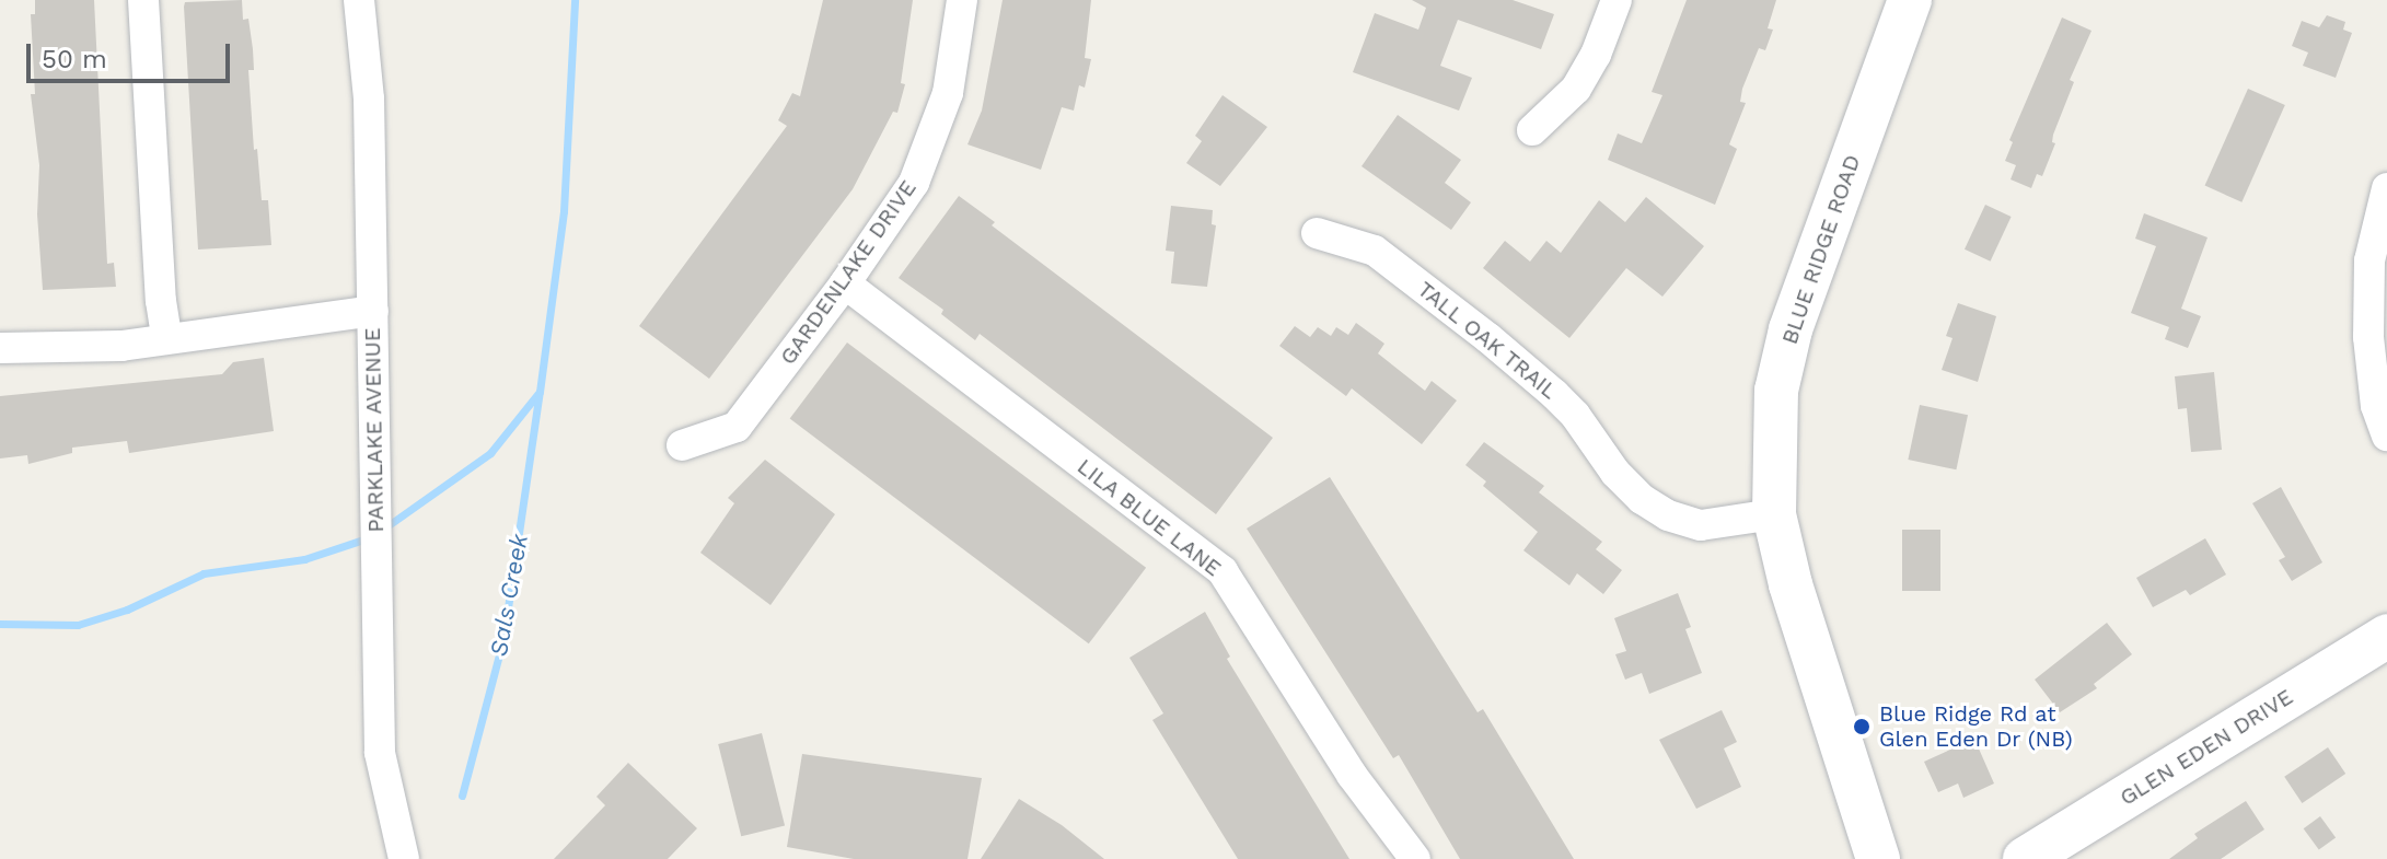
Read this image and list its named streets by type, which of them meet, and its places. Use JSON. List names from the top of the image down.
{
  "streets": {
    "main road": ["BLUE RIDGE ROAD", "GLEN EDEN DRIVE"],
    "street": [
      "GARDENLAKE DRIVE",
      "TALL OAK TRAIL",
      "PARKLAKE AVENUE",
      "LILA BLUE LANE"
    ]
  },
  "crossings": [
    ["BLUE RIDGE ROAD", "TALL OAK TRAIL"],
    ["GARDENLAKE DRIVE", "LILA BLUE LANE"]
  ],
  "water": ["Sals Creek"],
  "places": ["Blue Ridge Rd at Glen Eden Dr (NB)"],
  "scale_bar": "50 m"
}
